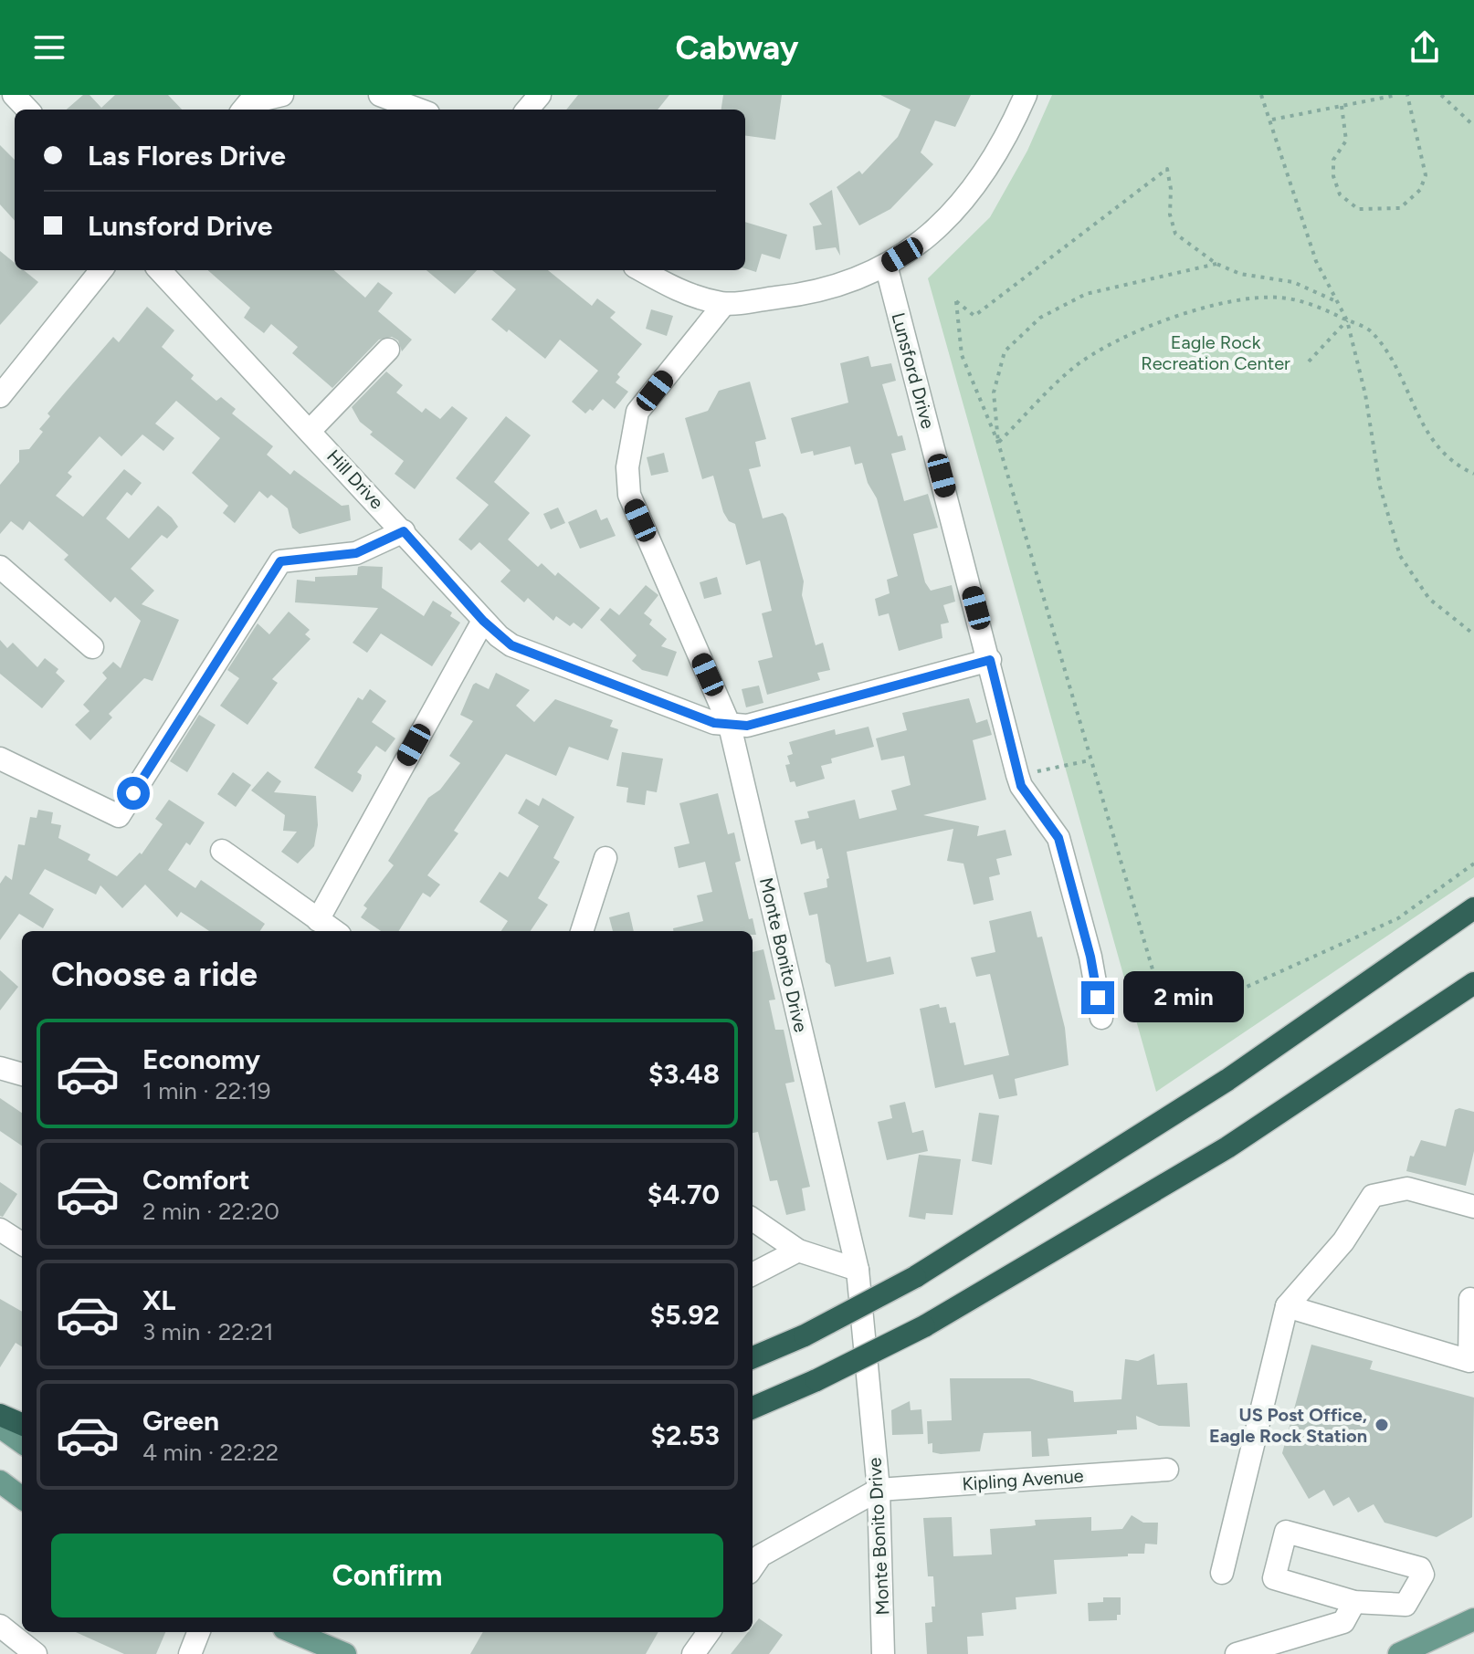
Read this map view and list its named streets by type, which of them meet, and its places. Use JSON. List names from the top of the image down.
{
  "streets": {
    "street": [
      "Lunsford Drive",
      "Hill Drive",
      "Monte Bonito Drive",
      "Kipling Avenue"
    ]
  },
  "crossings": [
    ["Lunsford Drive", "Hill Drive"],
    ["Hill Drive", "Monte Bonito Drive"],
    ["Monte Bonito Drive", "Kipling Avenue"]
  ],
  "parks": ["Eagle Rock Recreation Center"],
  "places": ["US Post Office, Eagle Rock Station"],
  "page": {
    "header": "Cabway",
    "banner": ["Las Flores Drive", "Lunsford Drive"],
    "heading": "Choose a ride",
    "bubble": "2 min",
    "list": [
      {
        "name": "Economy",
        "note": "1 min · 22:19",
        "value": "$3.48"
      },
      {
        "name": "Comfort",
        "note": "2 min · 22:20",
        "value": "$4.70"
      },
      {
        "name": "XL",
        "note": "3 min · 22:21",
        "value": "$5.92"
      },
      {
        "name": "Green",
        "note": "4 min · 22:22",
        "value": "$2.53"
      }
    ],
    "buttons": "Confirm"
  }
}
